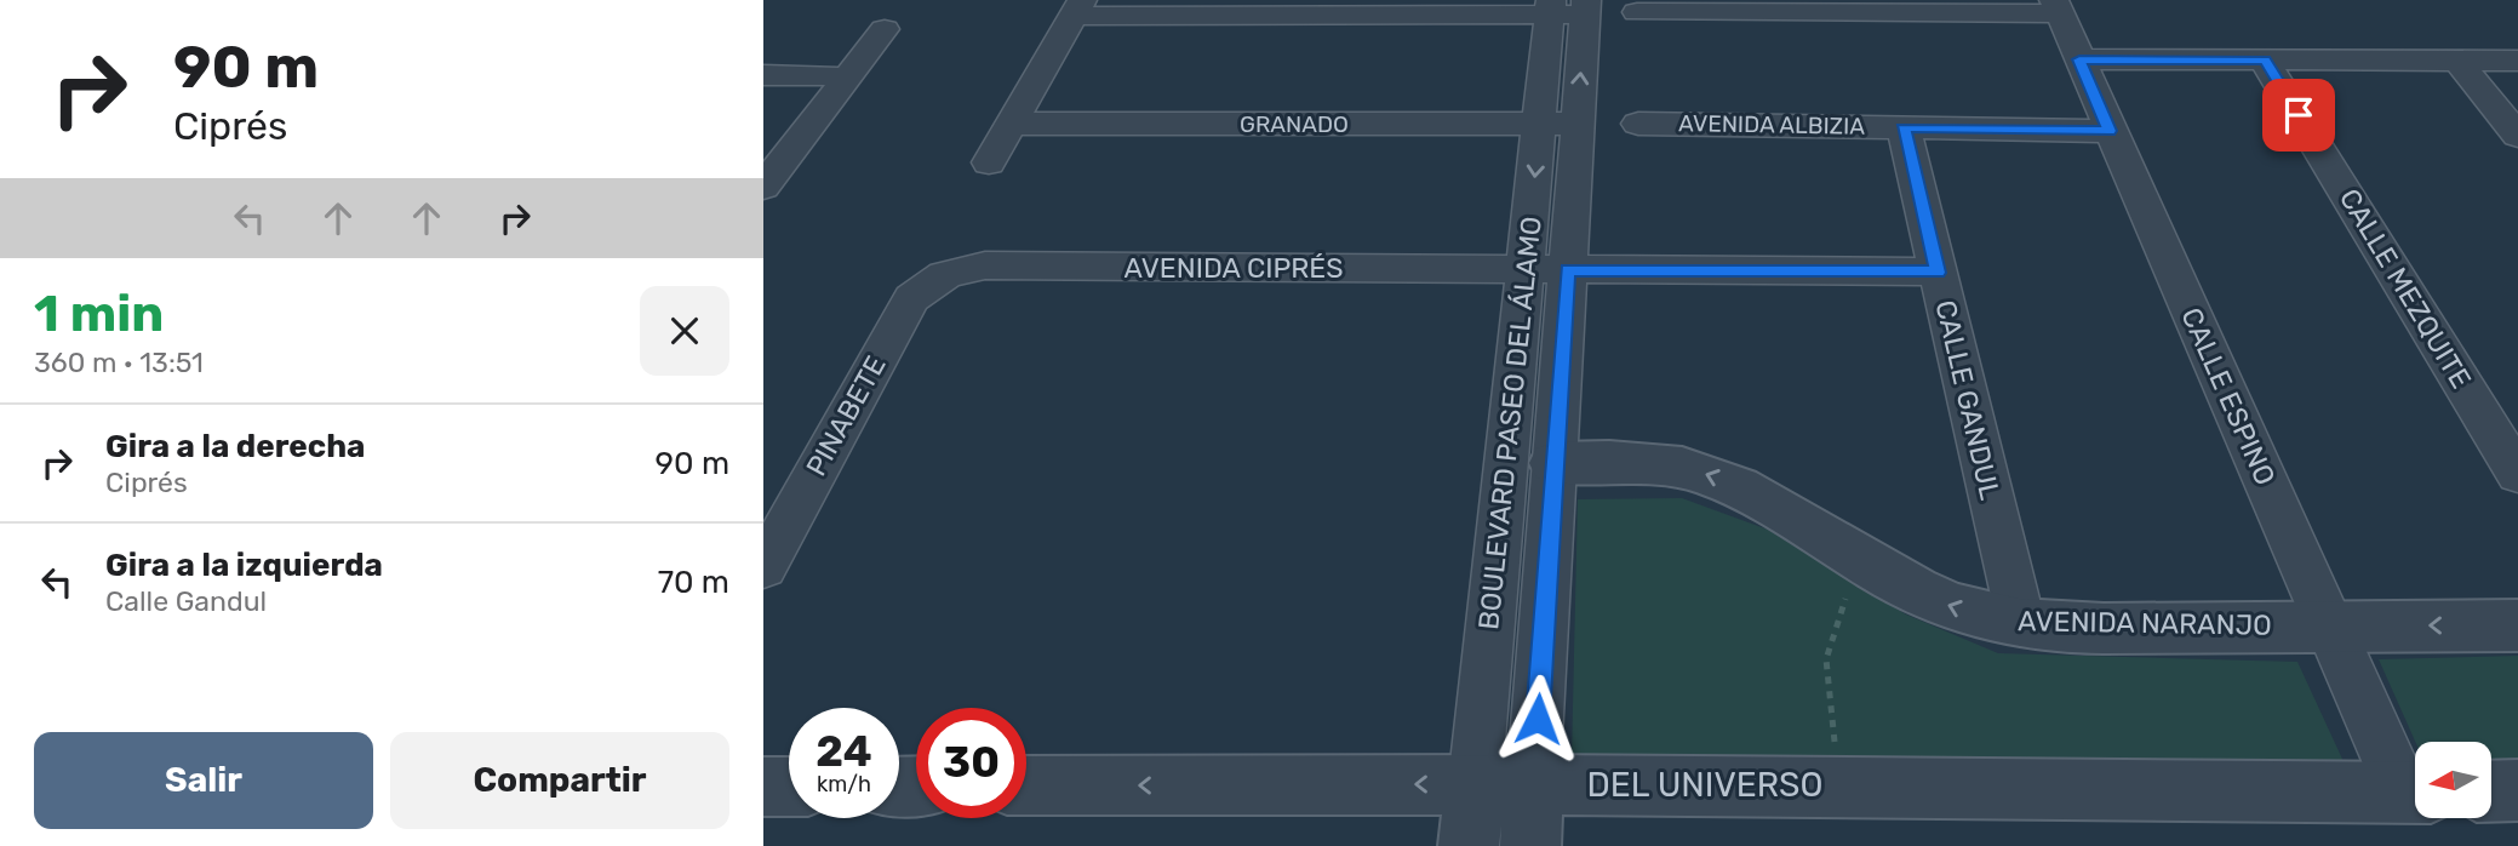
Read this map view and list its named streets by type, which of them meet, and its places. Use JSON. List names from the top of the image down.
{
  "streets": {
    "street": [
      "GRANADO",
      "AVENIDA ALBIZIA",
      "AVENIDA CIPRÉS",
      "CALLE MEZQUITE",
      "CALLE ESPINO",
      "CALLE GANDUL",
      "PINABETE",
      "BOULEVARD PASEO DEL ÁLAMO",
      "AVENIDA NARANJO",
      "DEL UNIVERSO"
    ]
  },
  "crossings": [
    ["GRANADO", "BOULEVARD PASEO DEL ÁLAMO"],
    ["AVENIDA ALBIZIA", "CALLE ESPINO"],
    ["AVENIDA ALBIZIA", "CALLE GANDUL"],
    ["AVENIDA CIPRÉS", "CALLE GANDUL"],
    ["AVENIDA CIPRÉS", "PINABETE"],
    ["AVENIDA CIPRÉS", "BOULEVARD PASEO DEL ÁLAMO"],
    ["CALLE ESPINO", "AVENIDA NARANJO"],
    ["CALLE GANDUL", "AVENIDA NARANJO"],
    ["BOULEVARD PASEO DEL ÁLAMO", "AVENIDA NARANJO"],
    ["BOULEVARD PASEO DEL ÁLAMO", "DEL UNIVERSO"]
  ],
  "one_way": ["AVENIDA NARANJO"],
  "north": "left",
  "page": {
    "turn": ["90 m", "Ciprés"],
    "heading": ["1 min", "360 m · 13:51"],
    "list": [
      {
        "name": "Gira a la derecha",
        "note": "Ciprés",
        "value": "90 m"
      },
      {
        "name": "Gira a la izquierda",
        "note": "Calle Gandul",
        "value": "70 m"
      }
    ],
    "speed": "24 km/h",
    "limit": "30",
    "buttons": ["Salir", "Compartir"]
  }
}
